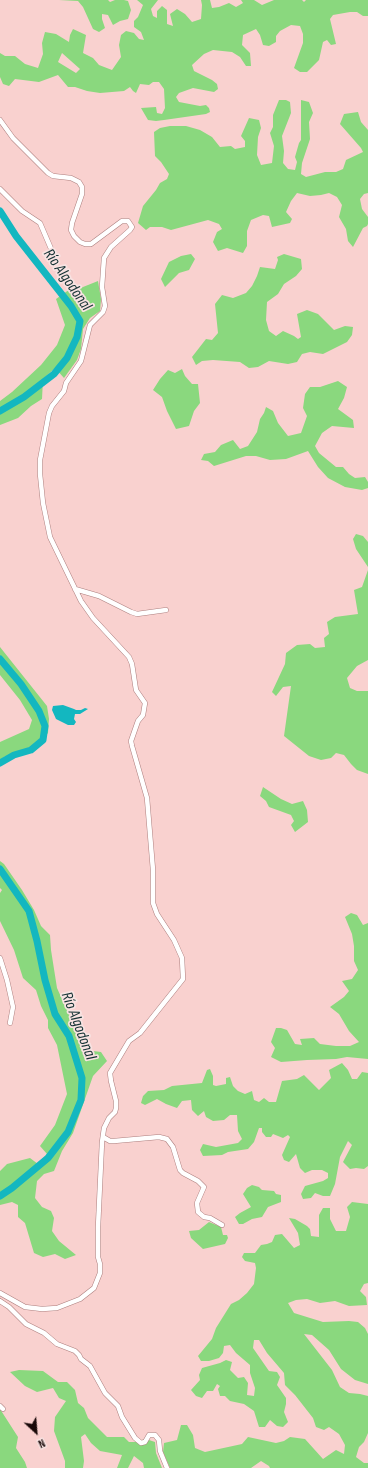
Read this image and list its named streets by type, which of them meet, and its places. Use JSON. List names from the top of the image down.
{
  "water": ["Río Algodonal"],
  "north": "bottom right"
}
